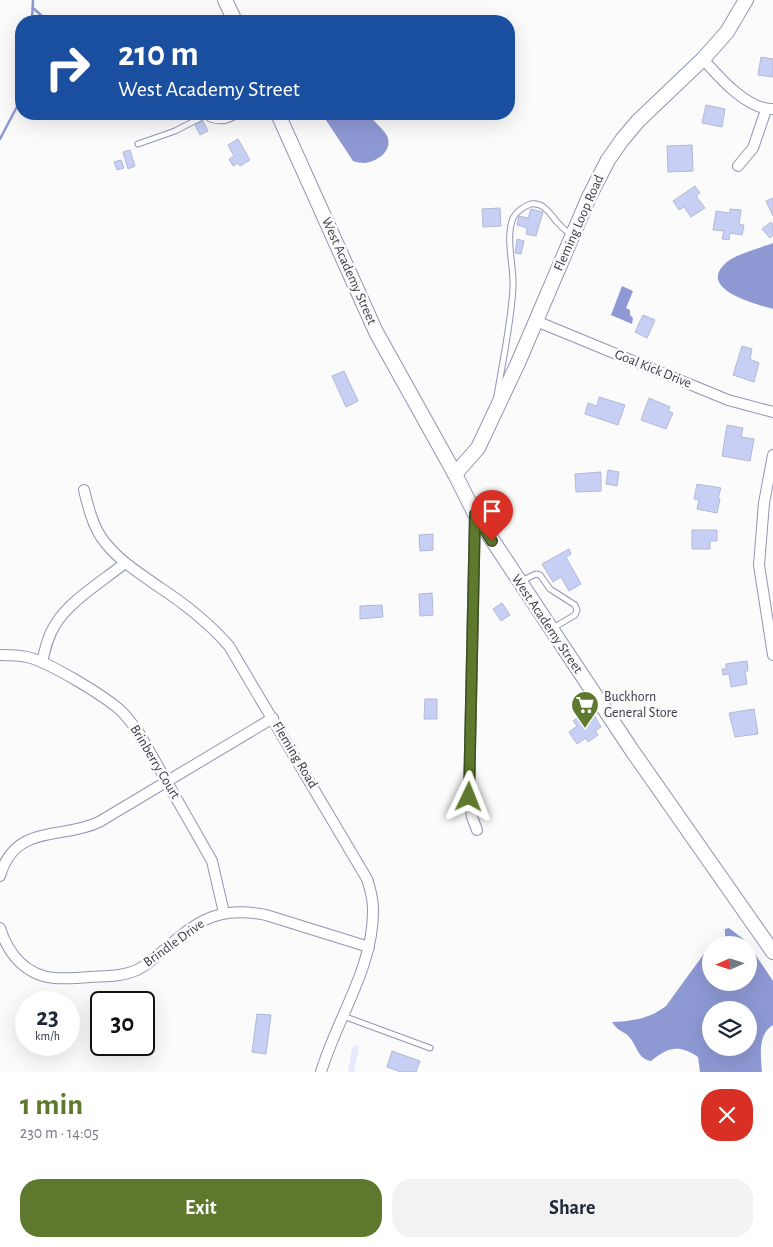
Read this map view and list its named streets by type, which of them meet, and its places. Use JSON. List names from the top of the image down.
{
  "streets": {
    "main road": ["Fleming Loop Road", "West Academy Street"],
    "street": [
      "Goal Kick Drive",
      "Fleming Road",
      "Brinberry Court",
      "Brindle Drive"
    ]
  },
  "crossings": [
    ["Fleming Loop Road", "West Academy Street"],
    ["Fleming Loop Road", "Goal Kick Drive"],
    ["Fleming Road", "Brindle Drive"],
    ["Brinberry Court", "Brindle Drive"]
  ],
  "places": {
    "supermarket": ["Buckhorn General Store"]
  },
  "north": "left",
  "page": {
    "turn": ["210 m", "West Academy Street"],
    "speed": "23 km/h",
    "limit": "30",
    "heading": ["1 min", "230 m · 14:05"],
    "buttons": ["Exit", "Share"]
  }
}
